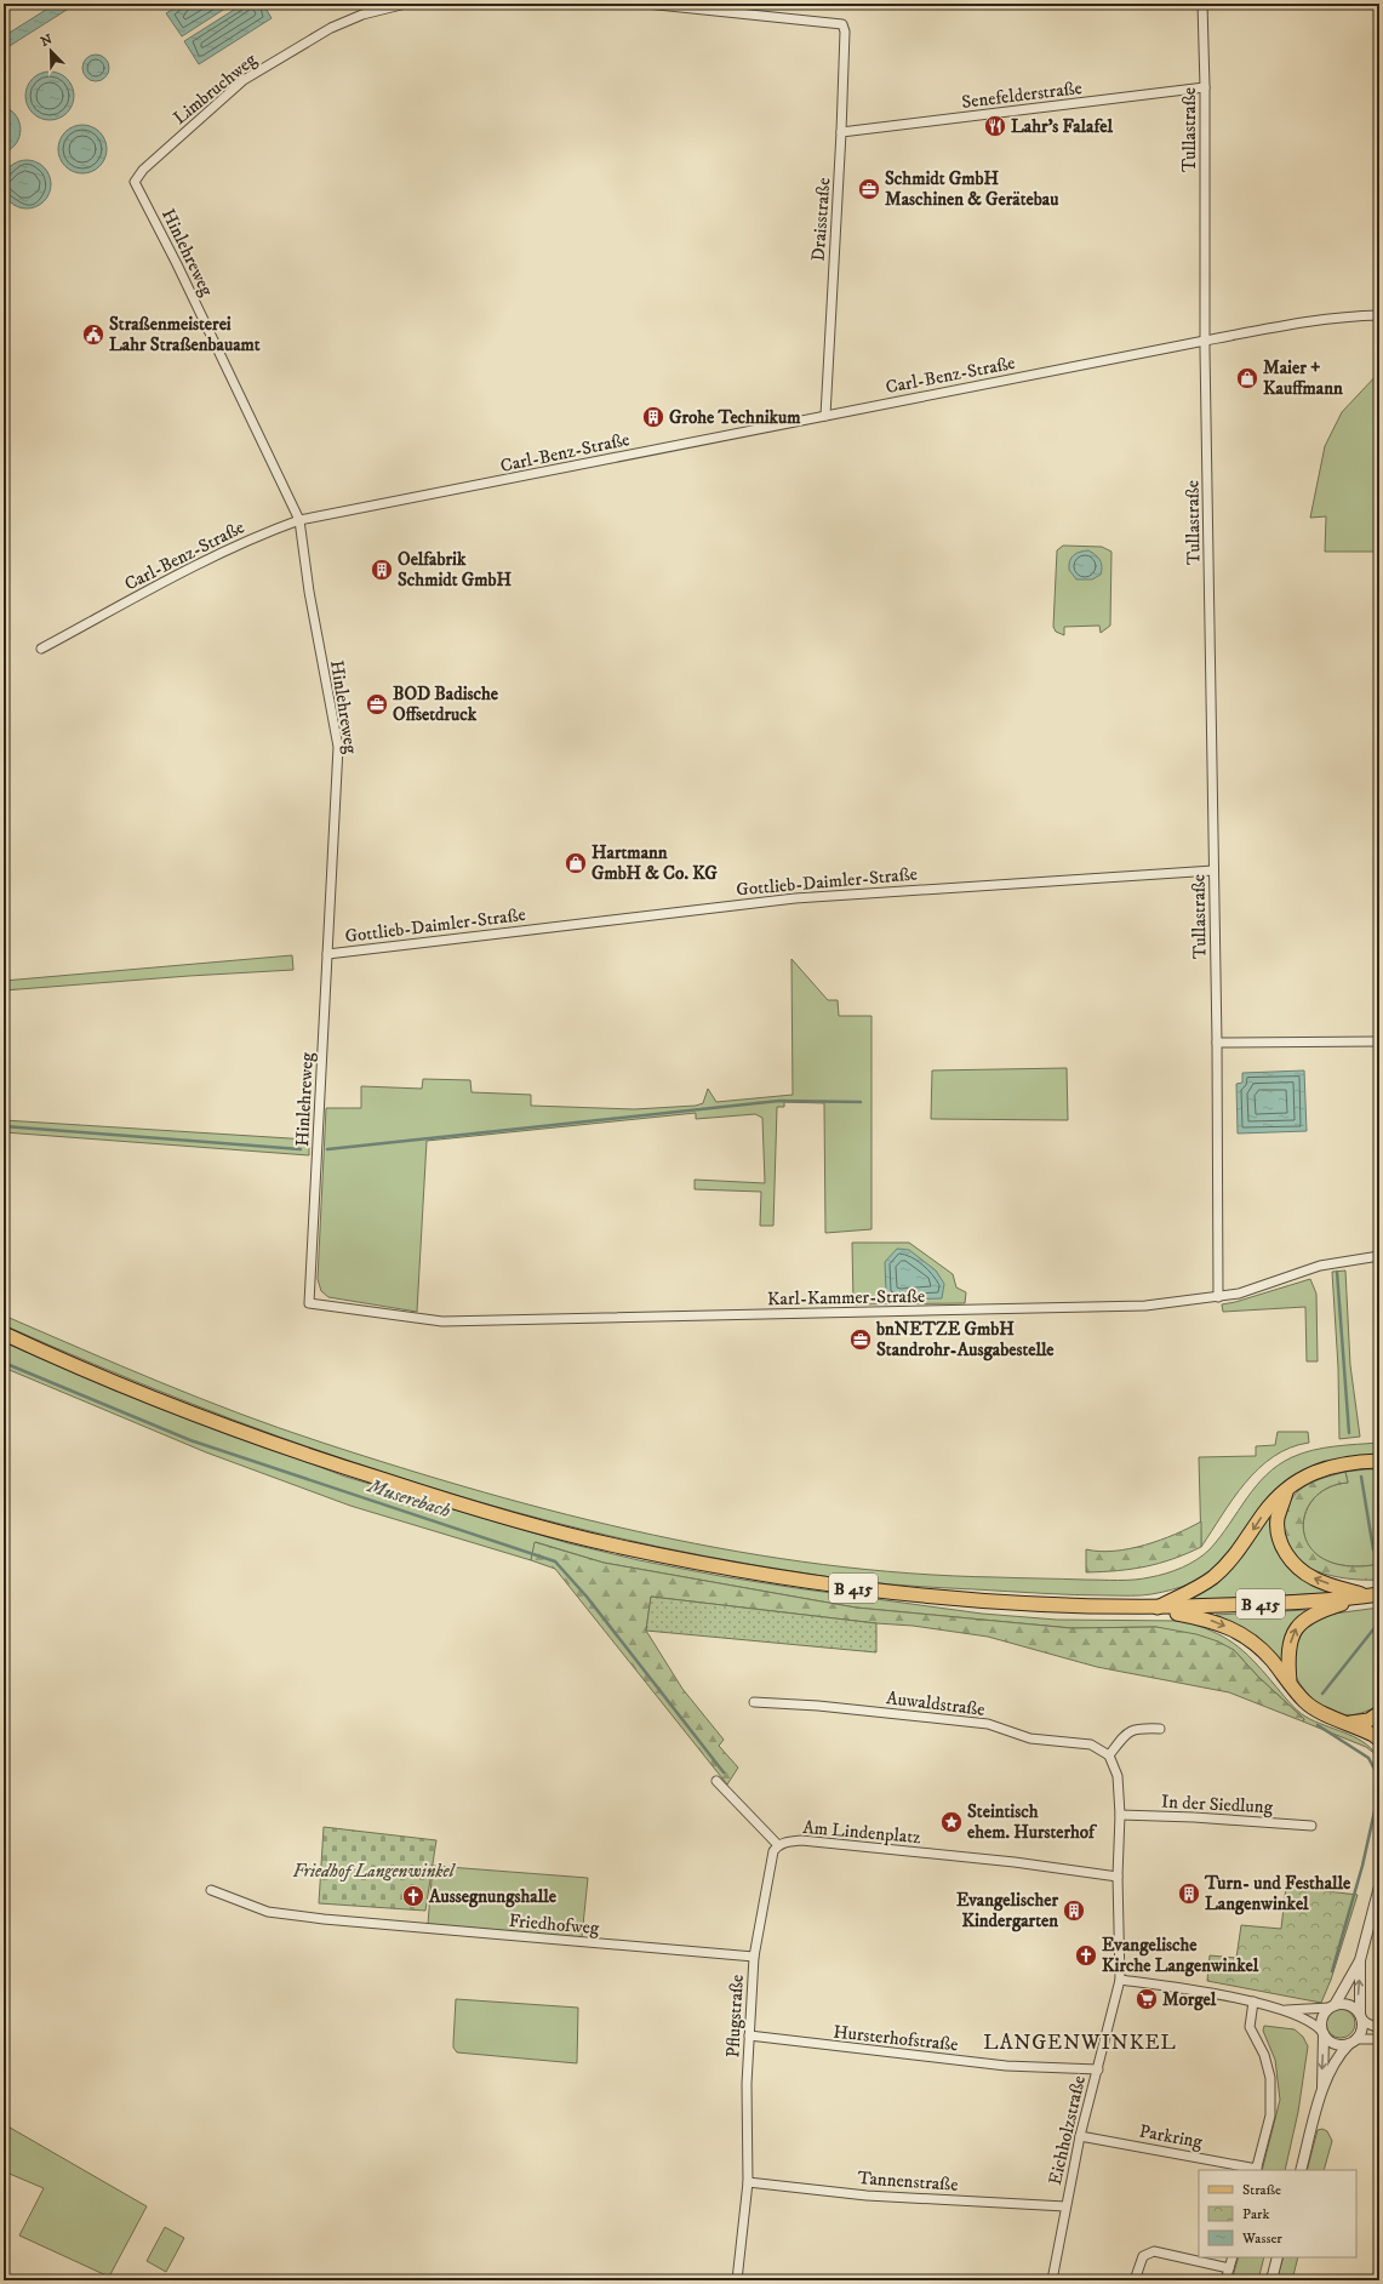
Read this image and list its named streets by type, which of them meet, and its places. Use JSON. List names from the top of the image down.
{
  "streets": {
    "main road": ["B 415"],
    "street": [
      "Limbruchweg",
      "Senefelderstraße",
      "Tullastraße",
      "Draisstraße",
      "Hinlehreweg",
      "Carl-Benz-Straße",
      "Gottlieb-Daimler-Straße",
      "Karl-Kammer-Straße",
      "Auwaldstraße",
      "In der Siedlung",
      "Am Lindenplatz",
      "Friedhofweg",
      "Pflugstraße",
      "Hursterhofstraße",
      "Eichholzstraße",
      "Parkring",
      "Tannenstraße"
    ]
  },
  "crossings": [
    ["Limbruchweg", "Hinlehreweg"],
    ["Senefelderstraße", "Tullastraße"],
    ["Senefelderstraße", "Draisstraße"],
    ["Tullastraße", "Carl-Benz-Straße"],
    ["Tullastraße", "Gottlieb-Daimler-Straße"],
    ["Tullastraße", "Karl-Kammer-Straße"],
    ["Draisstraße", "Carl-Benz-Straße"],
    ["Hinlehreweg", "Carl-Benz-Straße"],
    ["Hinlehreweg", "Gottlieb-Daimler-Straße"],
    ["Hinlehreweg", "Karl-Kammer-Straße"],
    ["In der Siedlung", "Eichholzstraße"],
    ["Am Lindenplatz", "Pflugstraße"],
    ["Am Lindenplatz", "Eichholzstraße"],
    ["Friedhofweg", "Pflugstraße"],
    ["Pflugstraße", "Hursterhofstraße"],
    ["Pflugstraße", "Tannenstraße"],
    ["Hursterhofstraße", "Eichholzstraße"],
    ["Eichholzstraße", "Parkring"],
    ["Eichholzstraße", "Tannenstraße"]
  ],
  "districts": ["LANGENWINKEL"],
  "water": ["Muserebach"],
  "parks": ["Friedhof Langenwinkel"],
  "places": {
    "restaurant": ["Lahr's Falafel"],
    "office": ["Schmidt GmbH Maschinen & Gerätebau", "BOD Badische Offsetdruck", "bnNETZE GmbH Standrohr-Ausgabestelle"],
    "public building": ["Straßenmeisterei Lahr Straßenbauamt"],
    "shop": ["Maier + Kauffmann", "Hartmann GmbH & Co. KG"],
    "building": [
      "Grohe Technikum",
      "Oelfabrik Schmidt GmbH",
      "Turn- und Festhalle Langenwinkel",
      "Evangelischer Kindergarten"
    ],
    "place": ["Steintisch ehem. Hursterhof"],
    "church": ["Aussegnungshalle", "Evangelische Kirche Langenwinkel"],
    "supermarket": ["Morgel"]
  },
  "legend": ["Straße", "Park", "Wasser"],
  "north": "top left"
}
